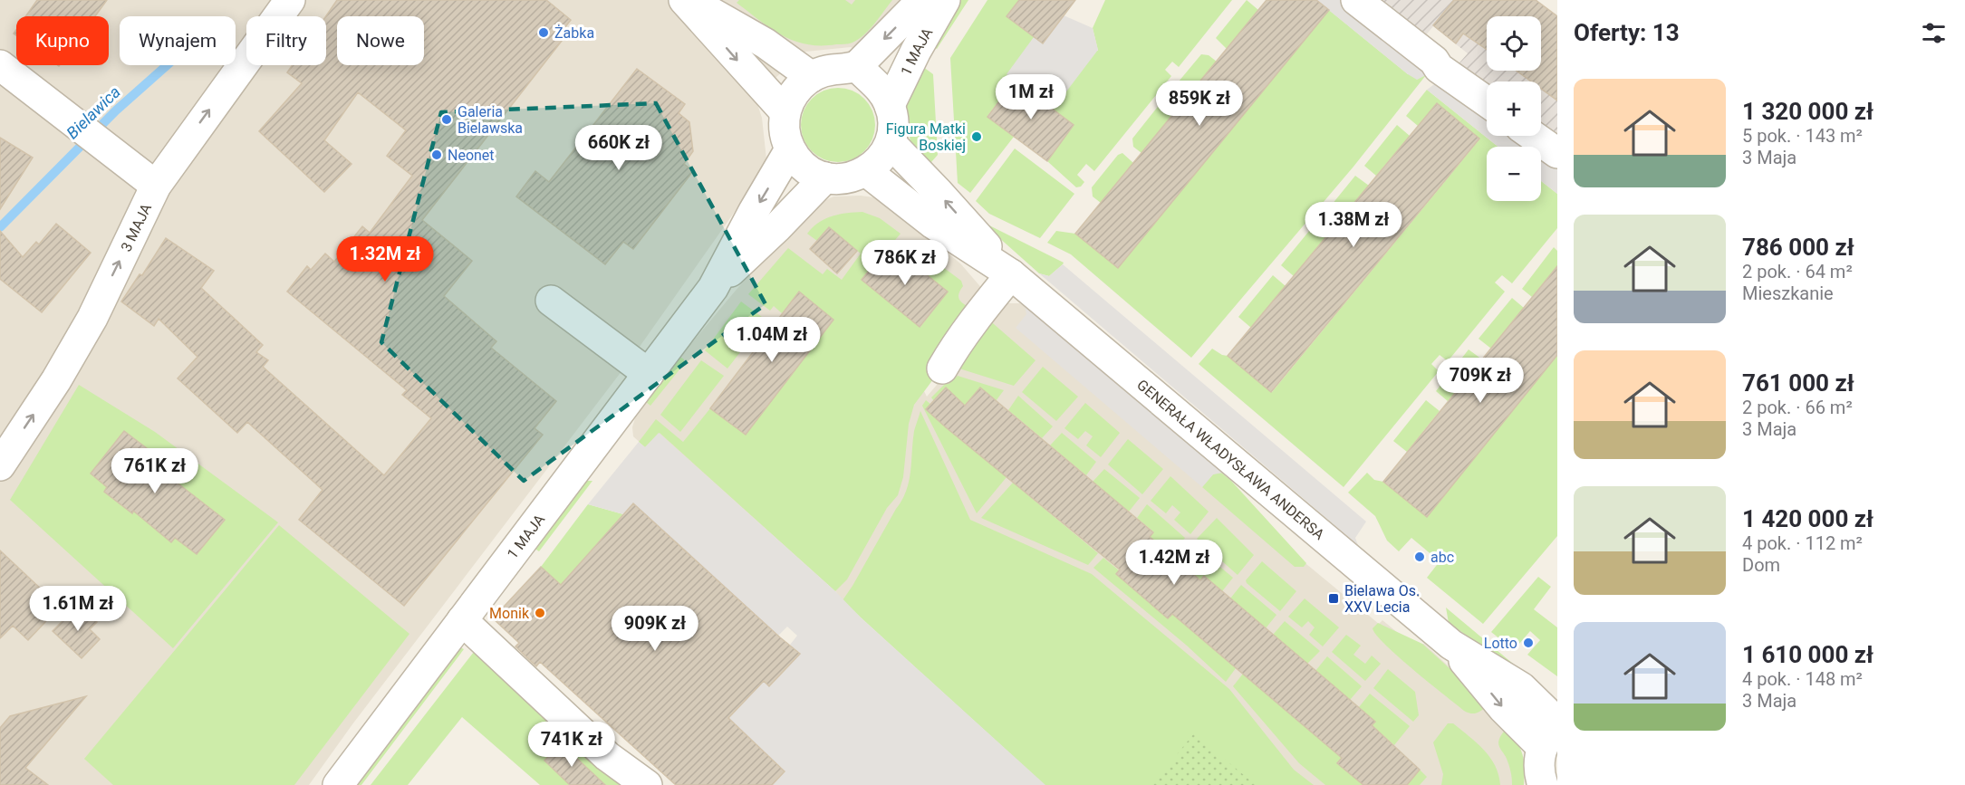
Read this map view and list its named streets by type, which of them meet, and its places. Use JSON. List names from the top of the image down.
{
  "streets": {
    "street": ["1 MAJA", "3 MAJA", "GENERAŁA WŁADYSŁAWA ANDERSA"]
  },
  "crossings": [
    ["1 MAJA", "GENERAŁA WŁADYSŁAWA ANDERSA"]
  ],
  "one_way": ["3 MAJA"],
  "water": ["Bielawica"],
  "places": {
    "other": [
      "Żabka",
      "Galeria Bielawska",
      "Figura Matki Boskiej",
      "Neonet",
      "abc",
      "Monik",
      "Lotto"
    ],
    "transit": ["Bielawa Os. XXV Lecia"]
  },
  "page": {
    "heading": "Oferty: 13",
    "map_buttons": ["+", "−"],
    "chip": [
      "Kupno",
      "Wynajem",
      "Filtry",
      "Nowe"
    ],
    "list": [
      {
        "name": "1 320 000 zł",
        "note": "5 pok. · 143 m² · 3 Maja"
      },
      {
        "name": "786 000 zł",
        "note": "2 pok. · 64 m² · Mieszkanie"
      },
      {
        "name": "761 000 zł",
        "note": "2 pok. · 66 m² · 3 Maja"
      },
      {
        "name": "1 420 000 zł",
        "note": "4 pok. · 112 m² · Dom"
      },
      {
        "name": "1 610 000 zł",
        "note": "4 pok. · 148 m² · 3 Maja"
      }
    ],
    "price": [
      "1M zł",
      "859K zł",
      "660K zł",
      "1.38M zł",
      "1.32M zł",
      "786K zł",
      "1.04M zł",
      "709K zł",
      "761K zł",
      "1.42M zł",
      "1.61M zł",
      "909K zł",
      "741K zł"
    ]
  }
}
